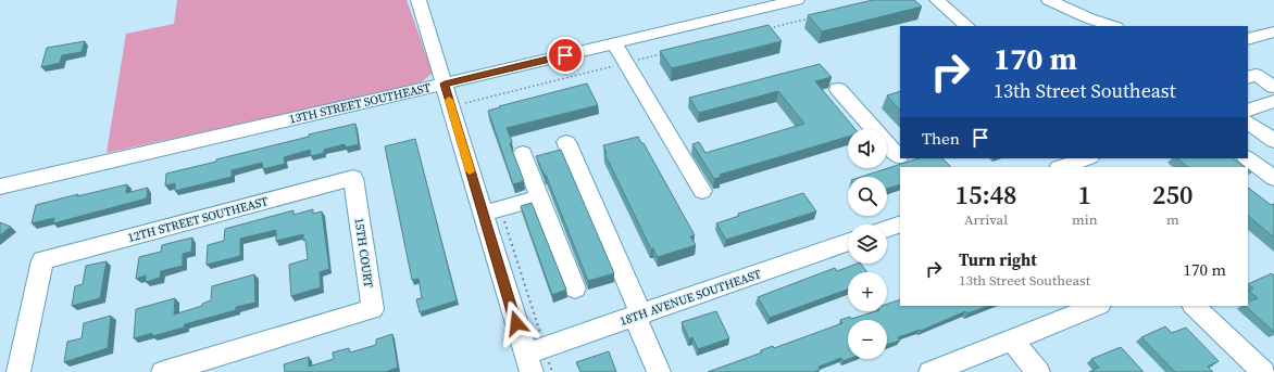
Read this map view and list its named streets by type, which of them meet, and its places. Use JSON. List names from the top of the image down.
{
  "streets": {
    "street": [
      "13TH STREET SOUTHEAST",
      "12TH STREET SOUTHEAST",
      "15TH COURT",
      "18TH AVENUE SOUTHEAST"
    ]
  },
  "crossings": [
    ["12TH STREET SOUTHEAST", "15TH COURT"]
  ],
  "page": {
    "turn": ["170 m", "13th Street Southeast"],
    "then": "Then",
    "map_buttons": ["+", "−"],
    "eta": [
      "15:48",
      "Arrival",
      "1",
      "min",
      "250",
      "m"
    ],
    "list": [
      {
        "name": "Turn right",
        "note": "13th Street Southeast",
        "value": "170 m"
      }
    ]
  }
}
